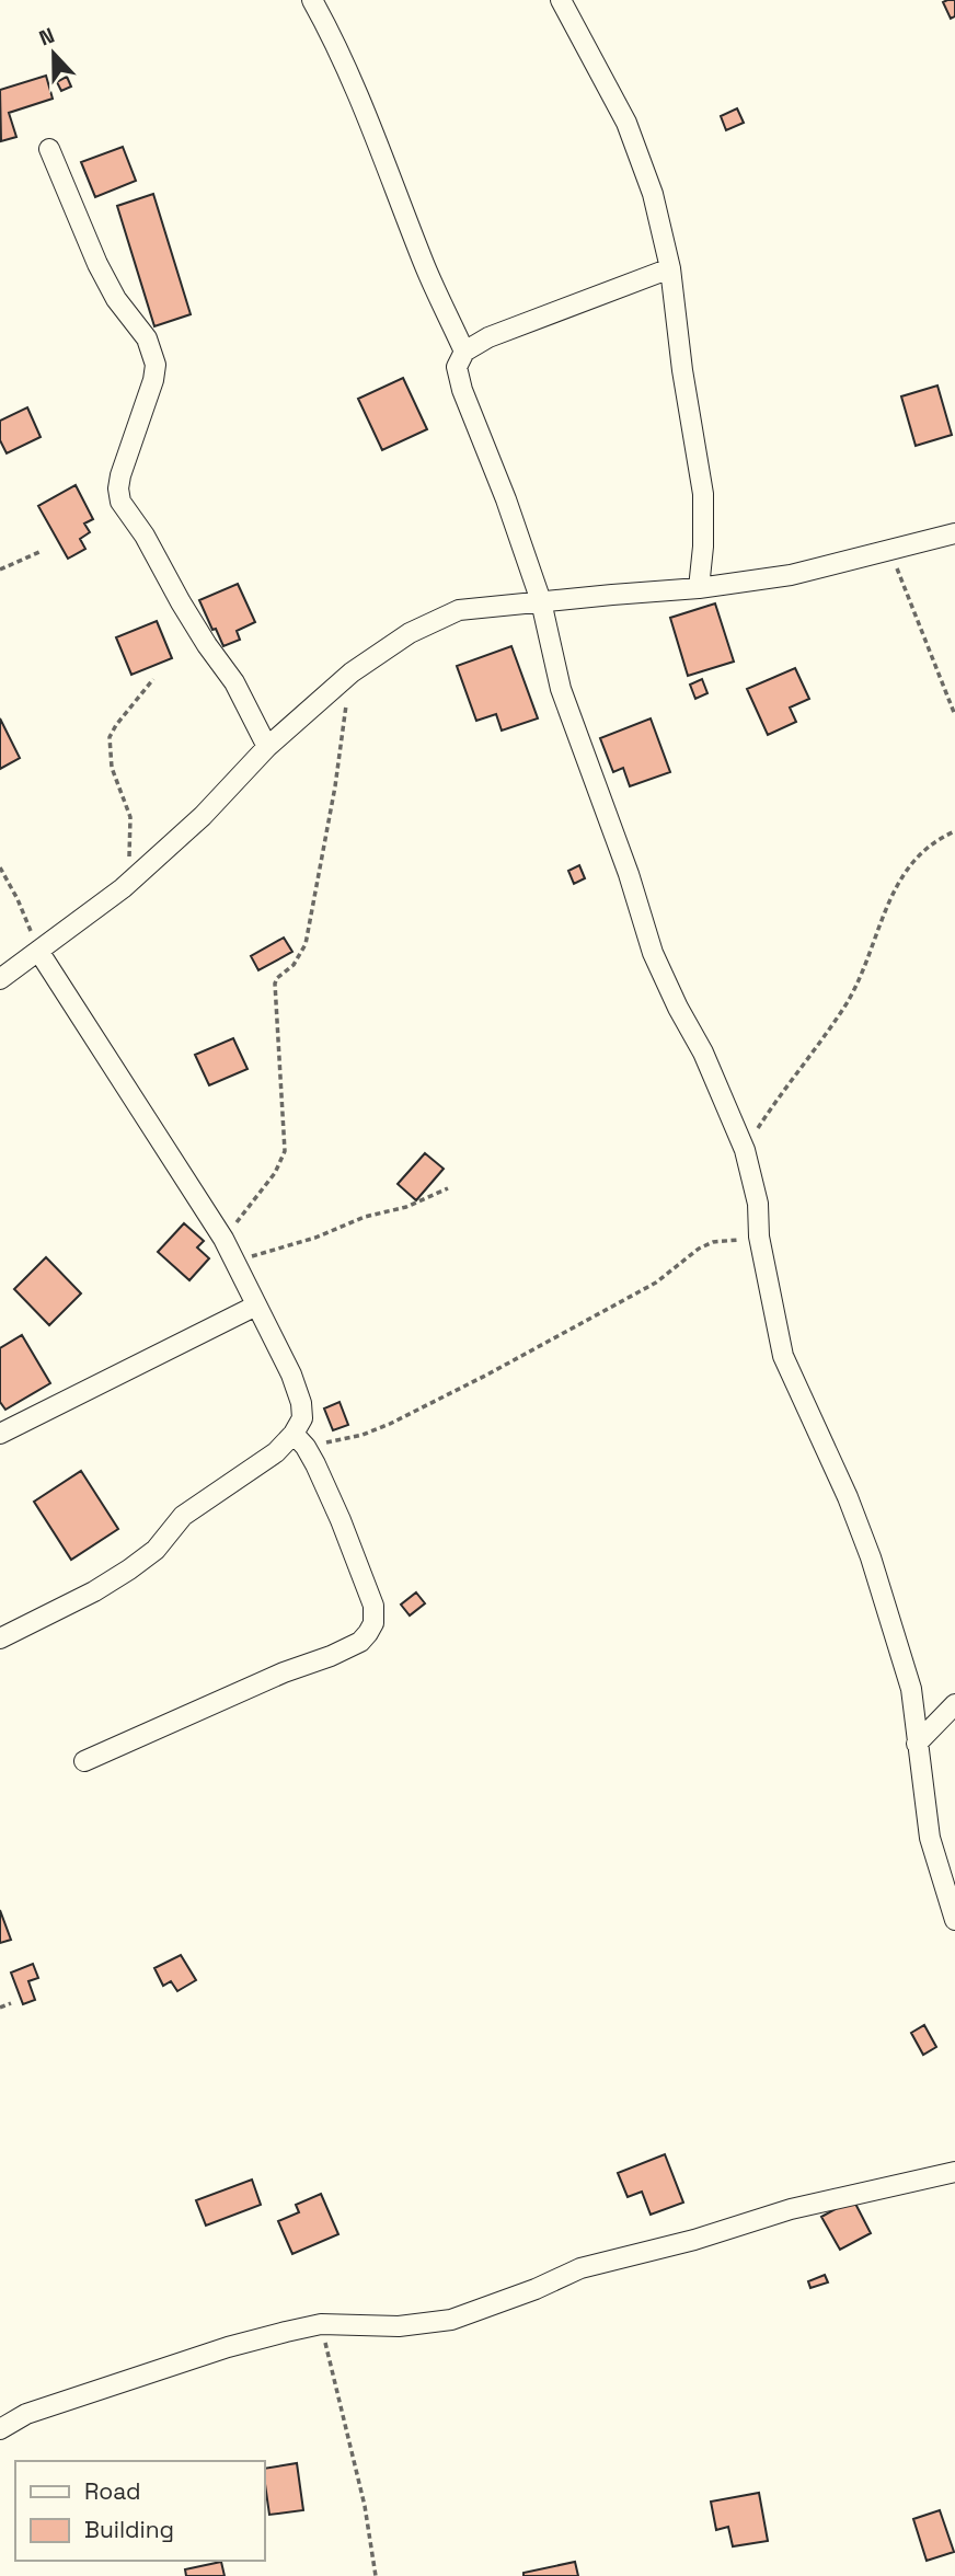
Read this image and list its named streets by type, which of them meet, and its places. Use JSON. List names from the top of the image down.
{
  "legend": ["Road", "Building"],
  "north": "top"
}
